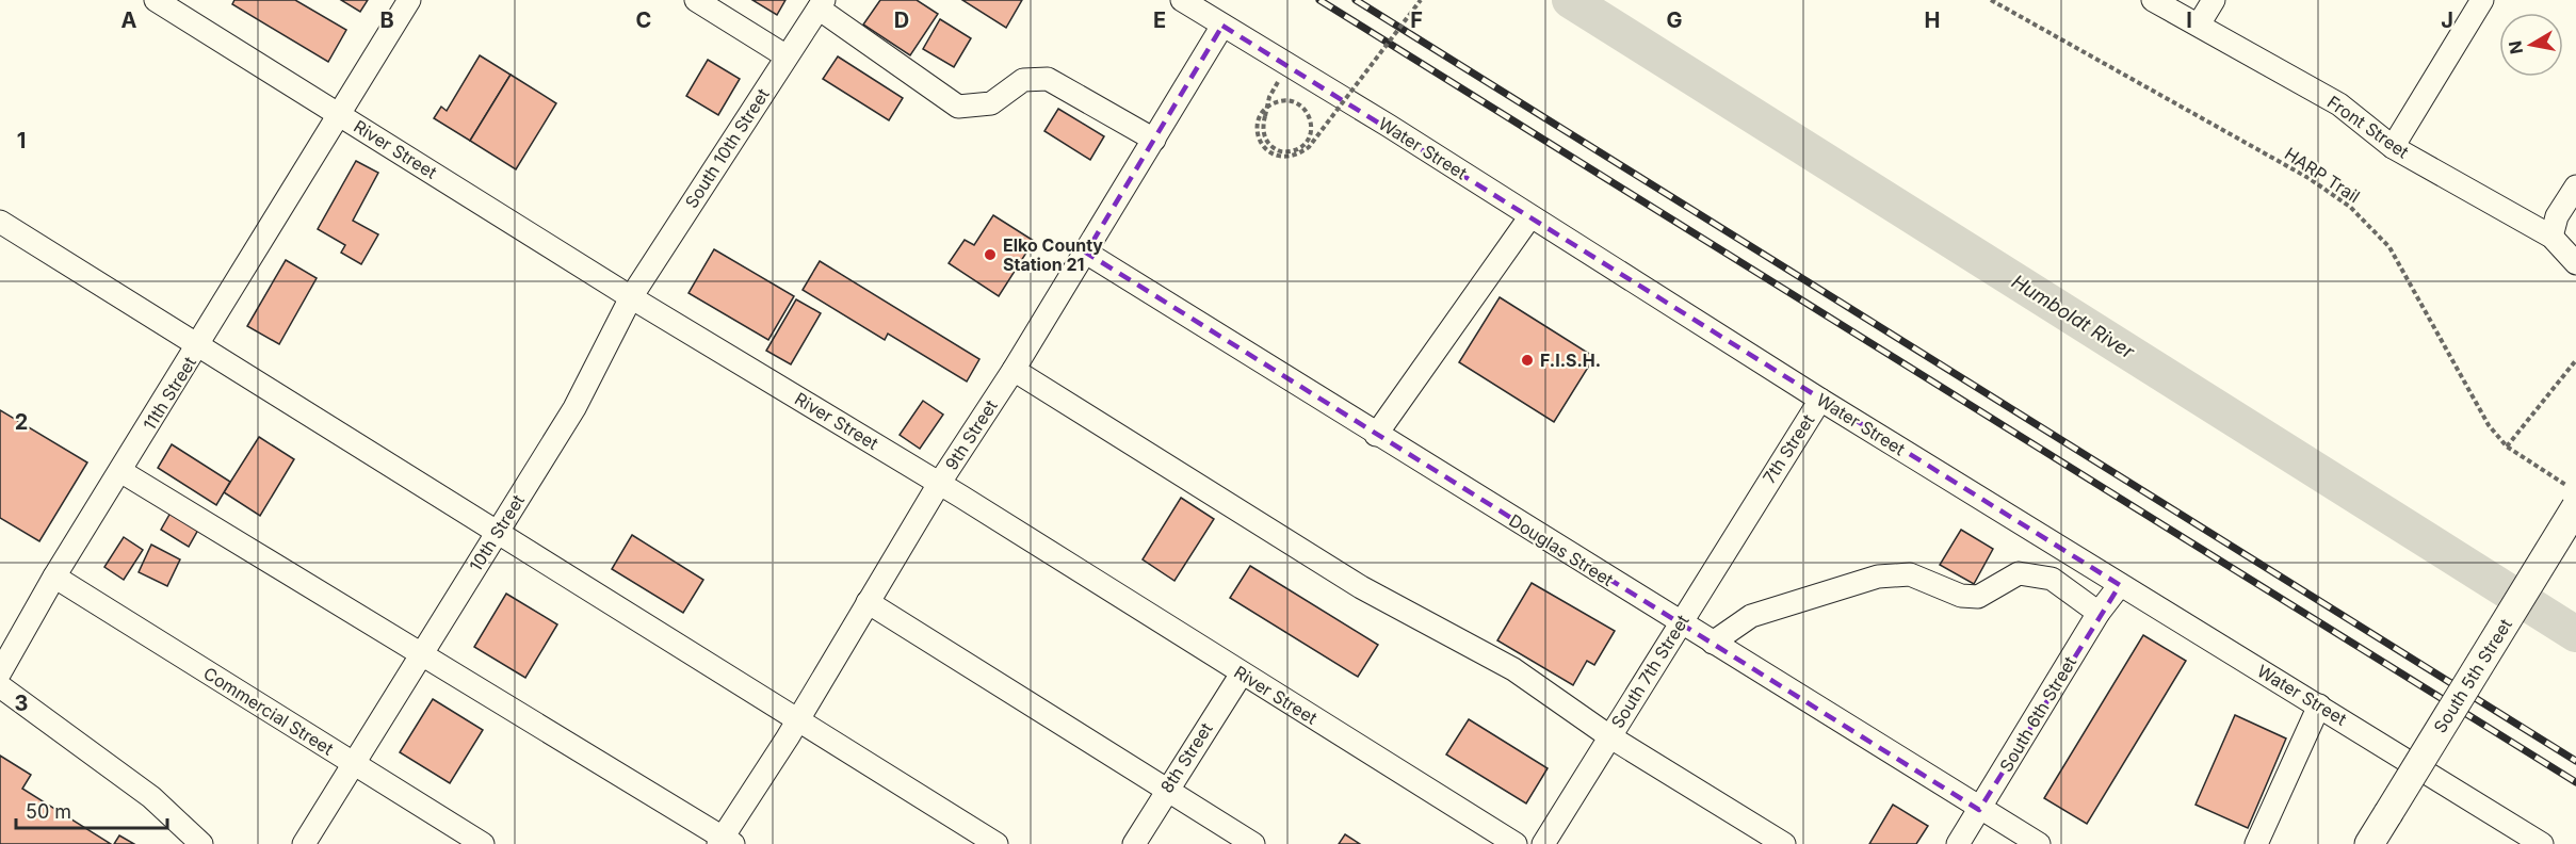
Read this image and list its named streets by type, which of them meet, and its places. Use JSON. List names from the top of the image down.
{
  "streets": {
    "main road": ["South 5th Street"],
    "street": [
      "Front Street",
      "South 10th Street",
      "Water Street",
      "River Street",
      "11th Street",
      "9th Street",
      "7th Street",
      "10th Street",
      "Douglas Street",
      "South 7th Street",
      "Commercial Street",
      "South 6th Street",
      "8th Street"
    ],
    "path": ["HARP Trail"]
  },
  "crossings": [
    ["South 10th Street", "River Street"],
    ["South 10th Street", "10th Street"],
    ["Water Street", "9th Street"],
    ["Water Street", "7th Street"],
    ["Water Street", "South 6th Street"],
    ["River Street", "11th Street"],
    ["River Street", "9th Street"],
    ["River Street", "10th Street"],
    ["River Street", "8th Street"],
    ["11th Street", "Commercial Street"],
    ["9th Street", "Douglas Street"],
    ["7th Street", "South 7th Street"],
    ["10th Street", "Commercial Street"],
    ["Douglas Street", "South 7th Street"],
    ["Douglas Street", "South 6th Street"]
  ],
  "water": ["Humboldt River"],
  "places": ["Elko County Station 21", "F.I.S.H."],
  "scale_bar": "50 m",
  "north": "left",
  "grid": {
    "columns": [
      "A",
      "B",
      "C",
      "D",
      "E",
      "F",
      "G",
      "H",
      "I",
      "J"
    ],
    "rows": ["1", "2", "3"]
  }
}
